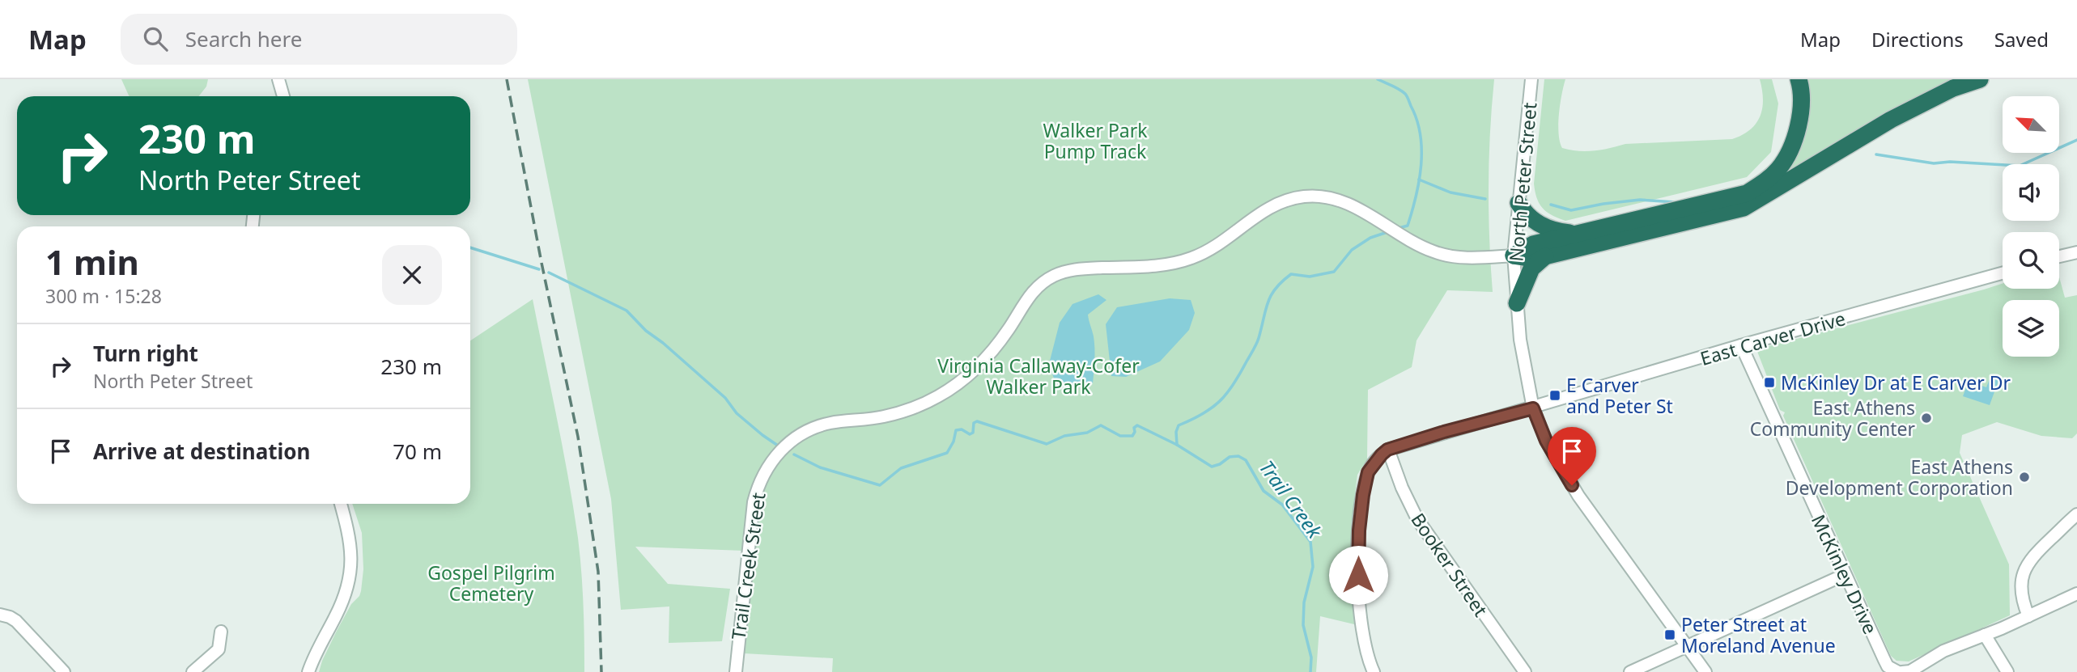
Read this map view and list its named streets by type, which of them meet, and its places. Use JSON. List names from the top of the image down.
{
  "streets": {
    "street": [
      "North Peter Street",
      "East Carver Drive",
      "Booker Street",
      "Trail Creek Street",
      "McKinley Drive"
    ]
  },
  "crossings": [
    ["North Peter Street", "East Carver Drive"],
    ["North Peter Street", "Trail Creek Street"],
    ["East Carver Drive", "Booker Street"],
    ["East Carver Drive", "McKinley Drive"]
  ],
  "water": ["Trail Creek"],
  "parks": ["Walker Park Pump Track", "Virginia Callaway-Cofer Walker Park", "Gospel Pilgrim Cemetery"],
  "places": {
    "transit": ["McKinley Dr at E Carver Dr", "E Carver and Peter St", "Peter Street at Moreland Avenue"],
    "other": ["East Athens Community Center", "East Athens Development Corporation"]
  },
  "north": "top left",
  "page": {
    "header": "Map",
    "search": "Search here",
    "nav": ["Map", "Directions", "Saved"],
    "turn": ["230 m", "North Peter Street"],
    "heading": ["1 min", "300 m · 15:28"],
    "list": [
      {
        "name": "Turn right",
        "note": "North Peter Street",
        "value": "230 m"
      },
      {
        "name": "Arrive at destination",
        "value": "70 m"
      }
    ]
  }
}
